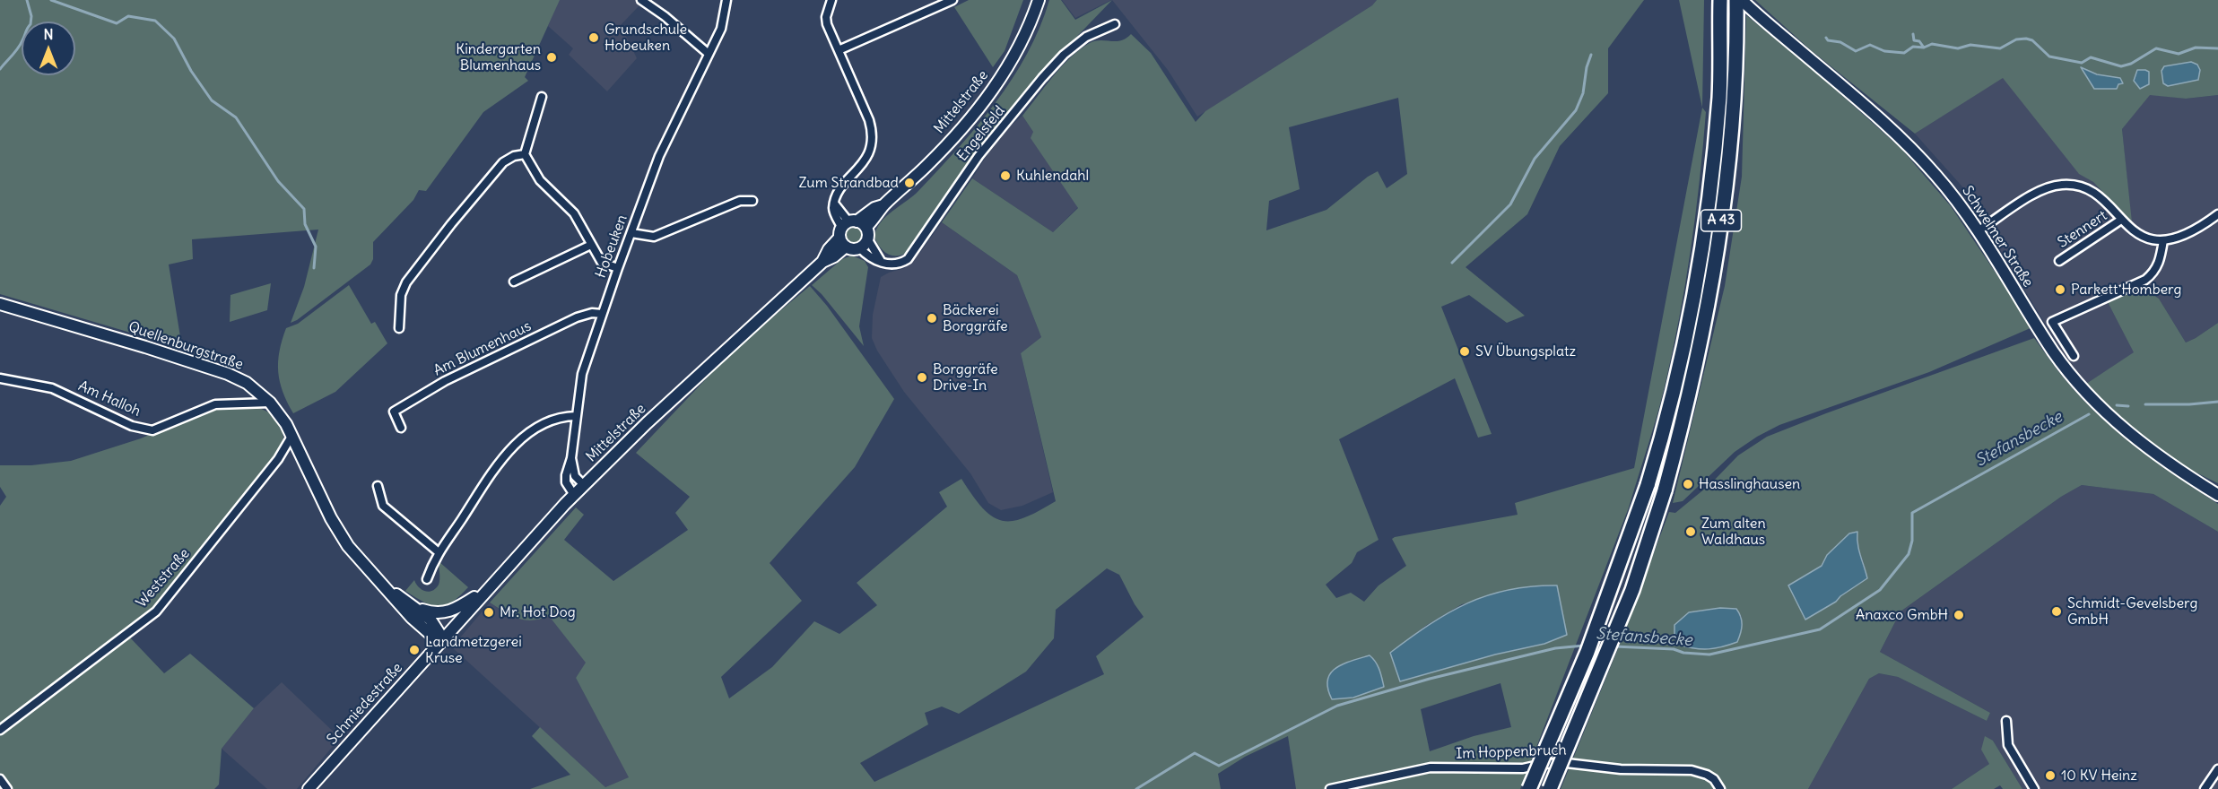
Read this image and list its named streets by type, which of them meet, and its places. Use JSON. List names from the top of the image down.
{
  "streets": {
    "highway": ["A 43"],
    "main road": [
      "Mittelstraße",
      "Schwelmer Straße",
      "Quellenburgstraße",
      "Schmiedestraße"
    ],
    "street": [
      "Engelsfeld",
      "Stennert",
      "Hobeuken",
      "Am Blumenhaus",
      "Am Halloh",
      "Weststraße",
      "Im Hoppenbruch"
    ]
  },
  "crossings": [
    ["Mittelstraße", "Hobeuken"],
    ["Mittelstraße", "Quellenburgstraße"],
    ["Mittelstraße", "Schmiedestraße"],
    ["Stennert", "Schwelmer Straße"],
    ["Hobeuken", "Am Blumenhaus"],
    ["Quellenburgstraße", "Am Halloh"],
    ["Quellenburgstraße", "Weststraße"],
    ["Quellenburgstraße", "Schmiedestraße"]
  ],
  "water": ["Stefansbecke"],
  "places": [
    "Grundschule Hobeuken",
    "Kindergarten Blumenhaus",
    "Kuhlendahl",
    "Zum Strandbad",
    "Parkett Homberg",
    "Bäckerei Borggräfe",
    "SV Übungsplatz",
    "Borggräfe Drive-In",
    "Hasslinghausen",
    "Zum alten Waldhaus",
    "Schmidt-Gevelsberg GmbH",
    "Mr. Hot Dog",
    "Anaxco GmbH",
    "Landmetzgerei Kruse",
    "10 KV Heinz"
  ],
  "north": "top"
}
